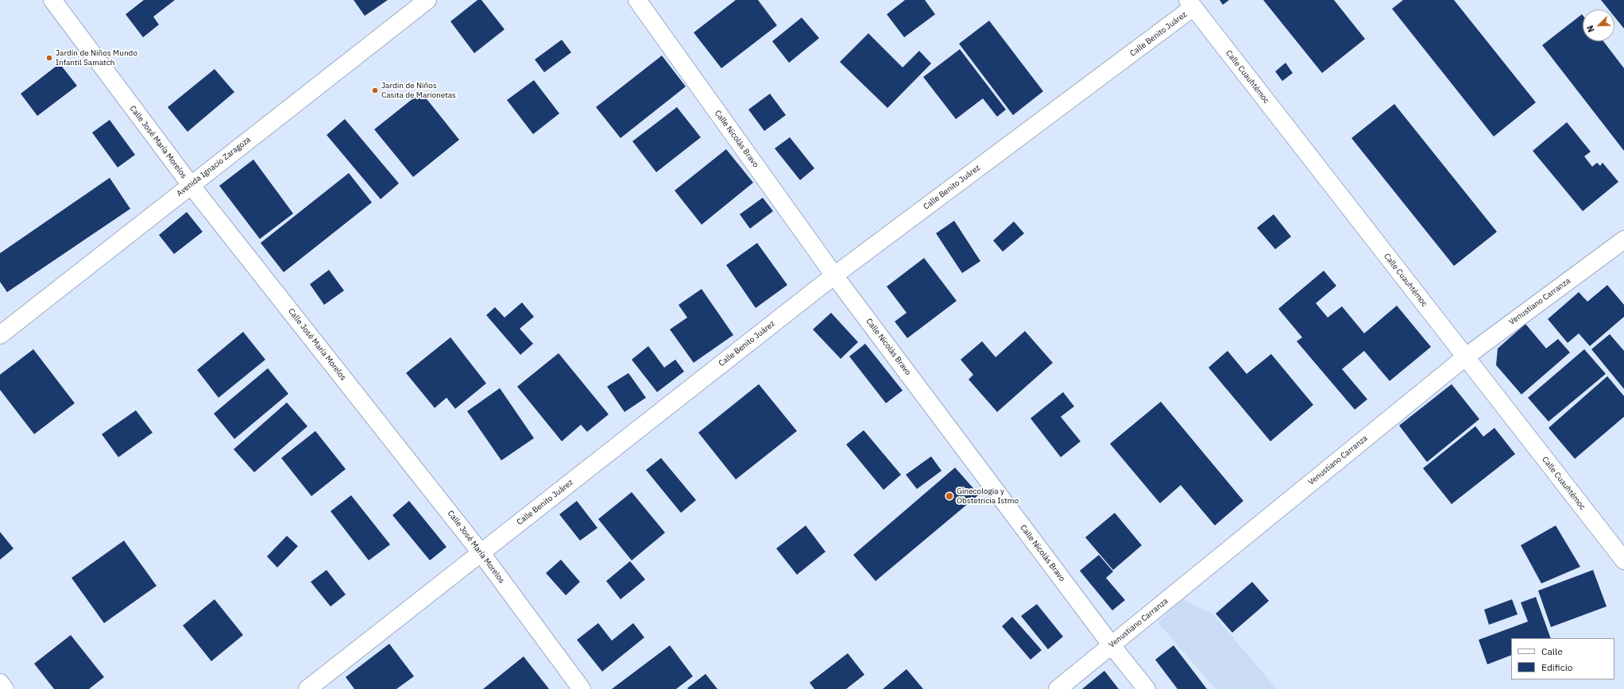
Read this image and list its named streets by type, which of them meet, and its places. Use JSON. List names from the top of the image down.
{
  "streets": {
    "street": [
      "Calle Benito Juárez",
      "Calle Cuauhtémoc",
      "Calle Nicolás Bravo",
      "Calle José María Morelos",
      "Avenida Ignacio Zaragoza",
      "Venustiano Carranza"
    ]
  },
  "crossings": [
    ["Calle Benito Juárez", "Calle Cuauhtémoc"],
    ["Calle Benito Juárez", "Calle Nicolás Bravo"],
    ["Calle Benito Juárez", "Calle José María Morelos"],
    ["Calle Cuauhtémoc", "Venustiano Carranza"],
    ["Calle Nicolás Bravo", "Venustiano Carranza"],
    ["Calle José María Morelos", "Avenida Ignacio Zaragoza"]
  ],
  "places": ["Jardín de Niños Mundo Infantil Samatch", "Jardín de Niños Casita de Marionetas", "Ginecologia y Obstetricia Istmo"],
  "legend": ["Calle", "Edificio"],
  "north": "bottom left"
}
